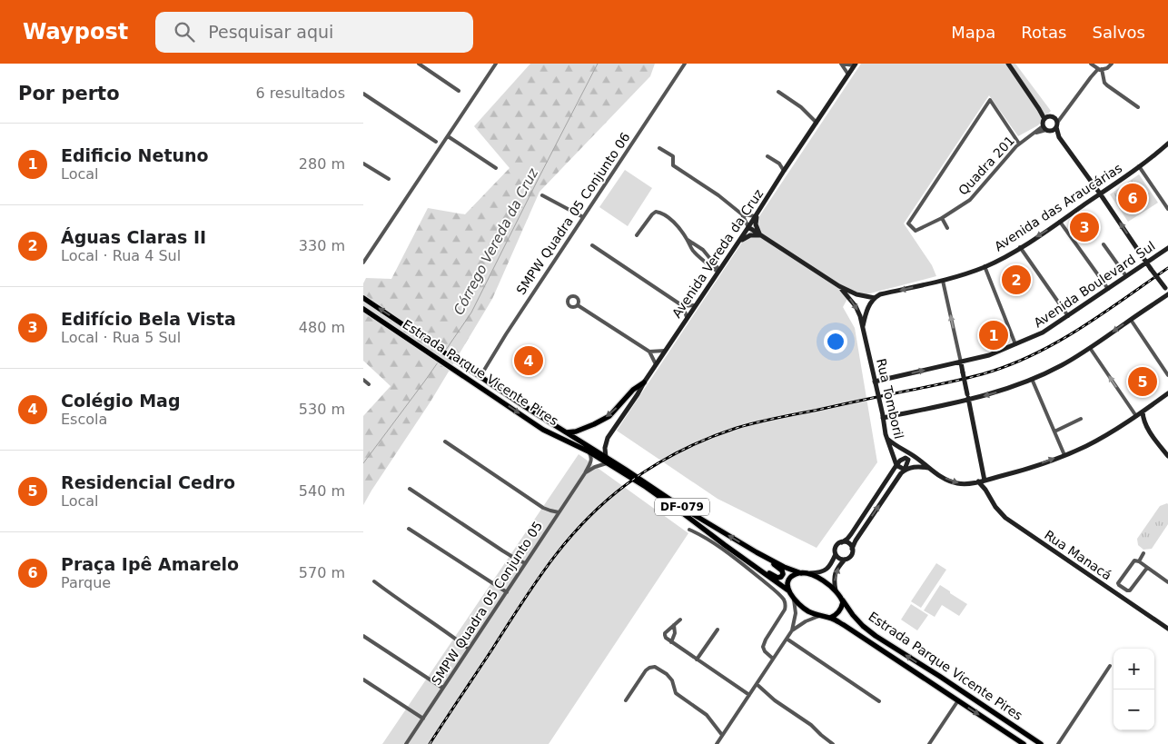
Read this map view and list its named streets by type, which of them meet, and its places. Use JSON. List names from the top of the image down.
{
  "streets": {
    "main road": ["Estrada Parque Vicente Pires", "DF-079"],
    "street": [
      "Quadra 201",
      "Avenida das Araucárias",
      "SMPW Quadra 05 Conjunto 06",
      "Avenida Vereda da Cruz",
      "Avenida Boulevard Sul",
      "Rua Tomboril",
      "Rua Manacá",
      "SMPW Quadra 05 Conjunto 05"
    ]
  },
  "crossings": [
    ["Avenida das Araucárias", "Rua Tomboril"],
    ["SMPW Quadra 05 Conjunto 06", "Estrada Parque Vicente Pires"],
    ["Avenida Vereda da Cruz", "Estrada Parque Vicente Pires"],
    ["Avenida Vereda da Cruz", "Rua Tomboril"],
    ["Avenida Boulevard Sul", "Rua Tomboril"],
    ["Estrada Parque Vicente Pires", "DF-079"],
    ["Estrada Parque Vicente Pires", "SMPW Quadra 05 Conjunto 05"]
  ],
  "water": ["Córrego Vereda da Cruz"],
  "page": {
    "header": "Waypost",
    "search": "Pesquisar aqui",
    "nav": ["Mapa", "Rotas", "Salvos"],
    "heading": ["Por perto", "6 resultados"],
    "list": [
      {
        "mark": "1",
        "name": "Edificio Netuno",
        "note": "Local",
        "value": "280 m"
      },
      {
        "mark": "2",
        "name": "Águas Claras II",
        "note": "Local · Rua 4 Sul",
        "value": "330 m"
      },
      {
        "mark": "3",
        "name": "Edifício Bela Vista",
        "note": "Local · Rua 5 Sul",
        "value": "480 m"
      },
      {
        "mark": "4",
        "name": "Colégio Mag",
        "note": "Escola",
        "value": "530 m"
      },
      {
        "mark": "5",
        "name": "Residencial Cedro",
        "note": "Local",
        "value": "540 m"
      },
      {
        "mark": "6",
        "name": "Praça Ipê Amarelo",
        "note": "Parque",
        "value": "570 m"
      }
    ],
    "pins": [
      "6",
      "3",
      "2",
      "1",
      "4",
      "5"
    ],
    "map_buttons": ["+", "−"]
  }
}
